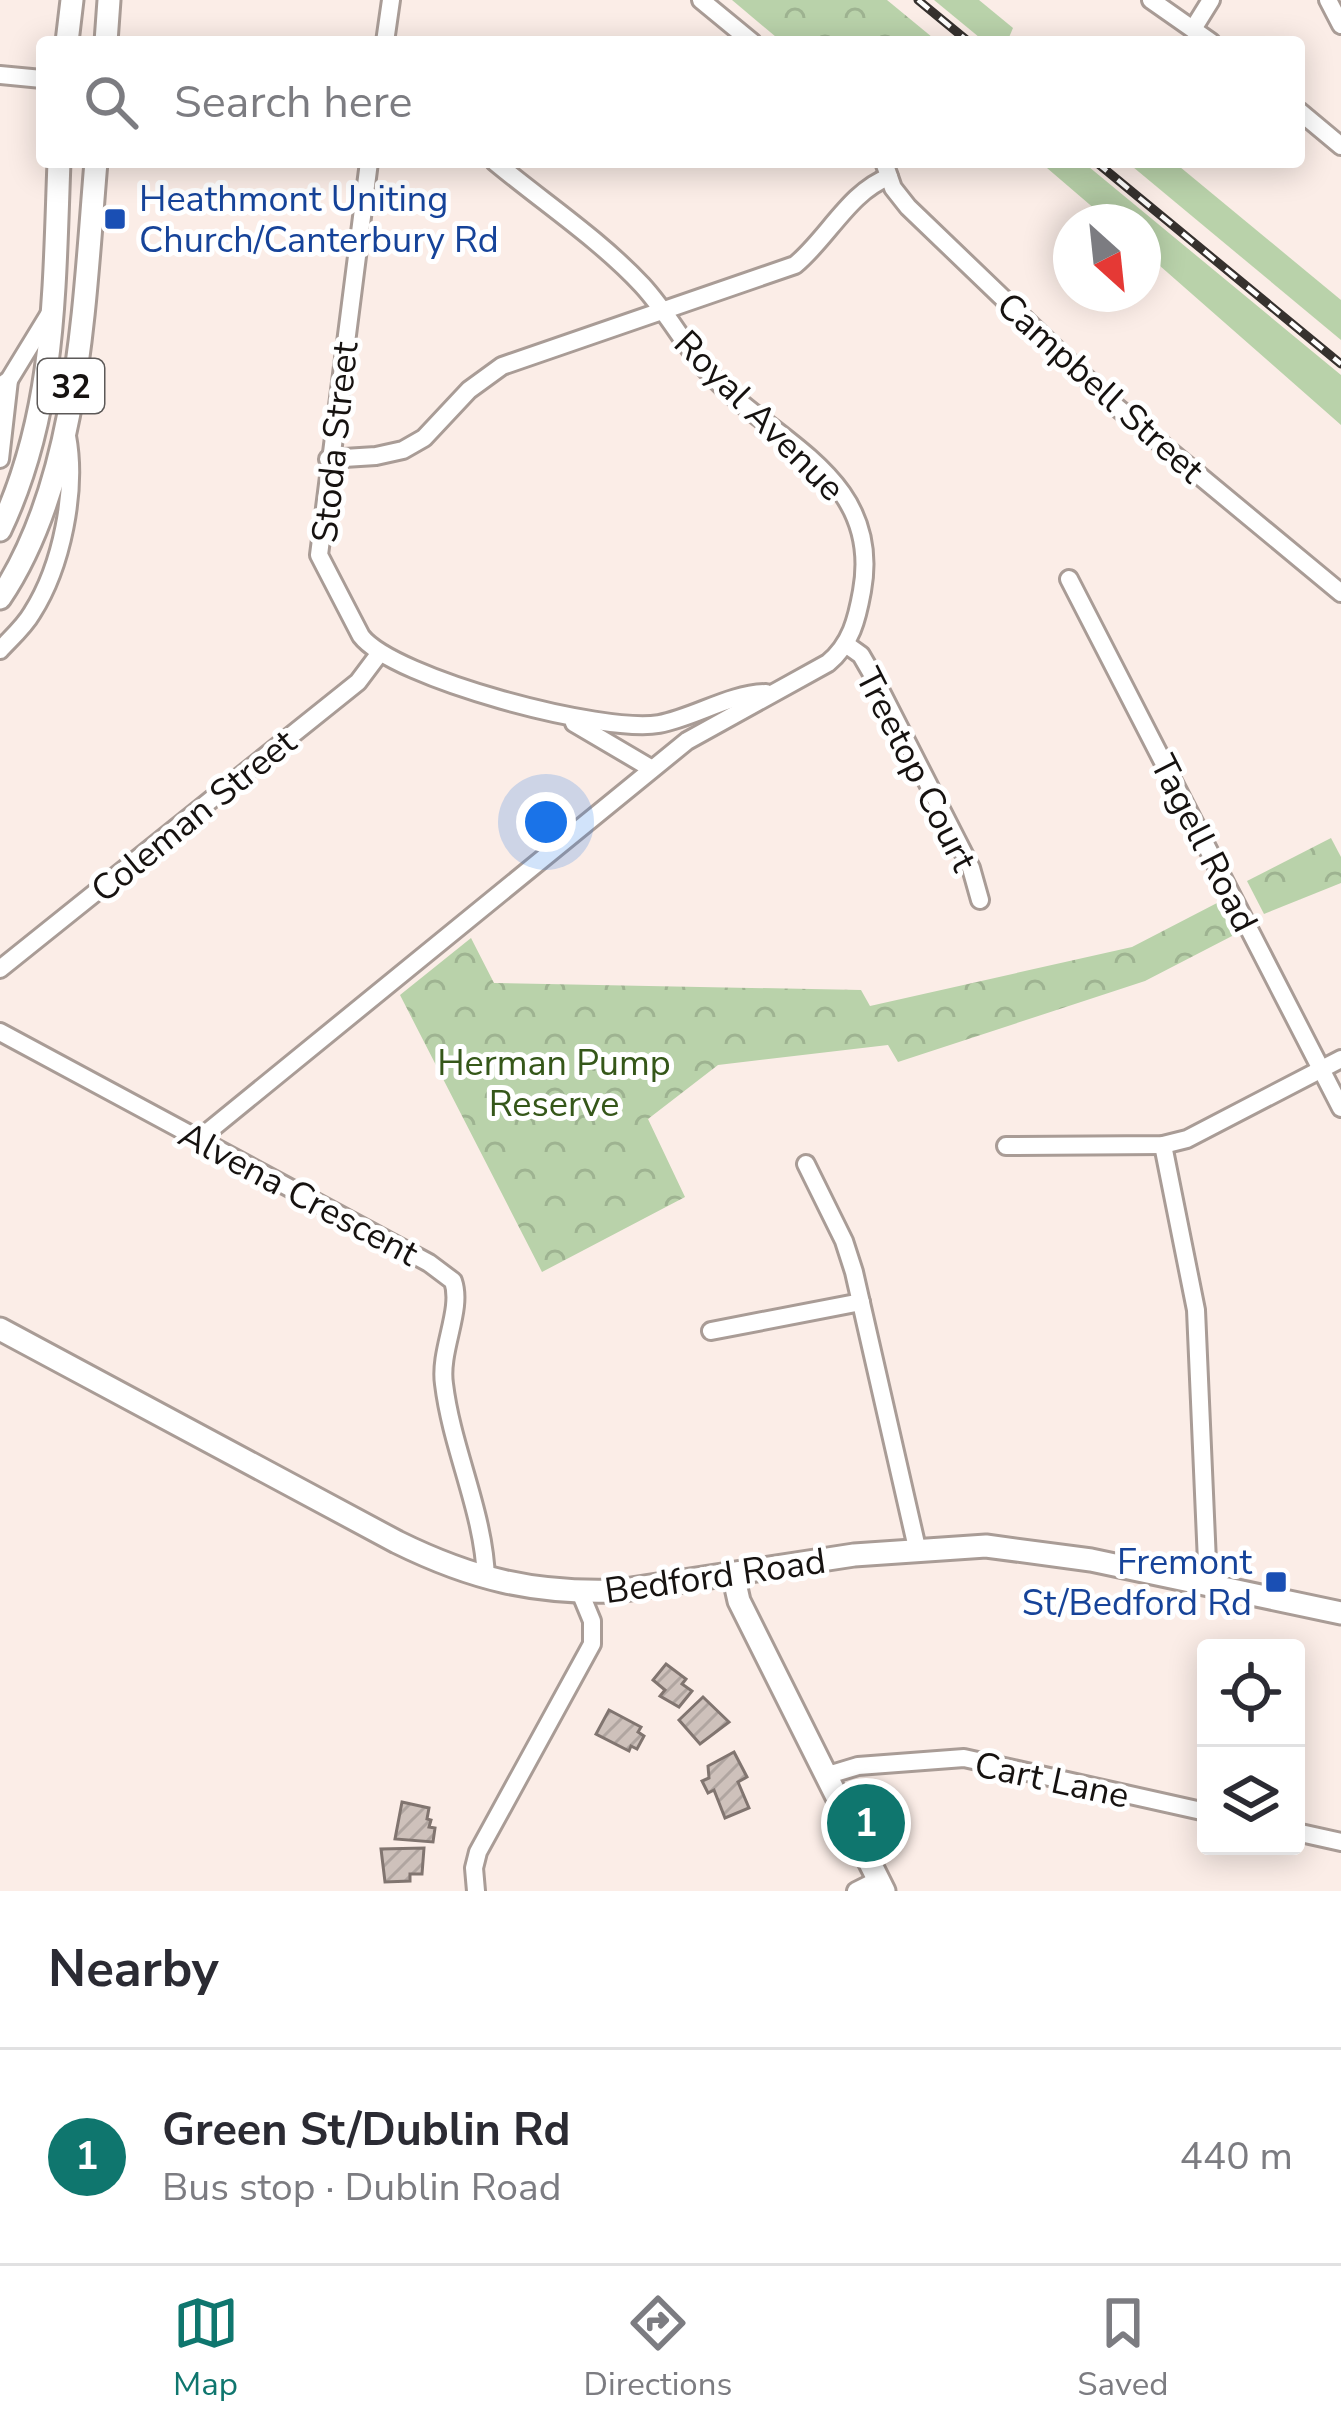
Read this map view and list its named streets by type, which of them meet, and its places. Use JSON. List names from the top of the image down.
{
  "streets": {
    "main road": ["32", "Bedford Road"],
    "street": [
      "Campbell Street",
      "Royal Avenue",
      "Stoda Street",
      "Treetop Court",
      "Coleman Street",
      "Tagell Road",
      "Alvena Crescent",
      "Cart Lane"
    ]
  },
  "crossings": [
    ["Royal Avenue", "Treetop Court"],
    ["Stoda Street", "Coleman Street"],
    ["Alvena Crescent", "Bedford Road"]
  ],
  "parks": ["Herman Pump Reserve"],
  "places": {
    "transit": ["Heathmont Uniting Church/Canterbury Rd", "Fremont St/Bedford Rd"]
  },
  "north": "bottom right",
  "page": {
    "search": "Search here",
    "pins": "1",
    "heading": "Nearby",
    "list": [
      {
        "mark": "1",
        "name": "Green St/Dublin Rd",
        "note": "Bus stop · Dublin Road",
        "value": "440 m"
      }
    ],
    "nav": ["Map", "Directions", "Saved"]
  }
}
